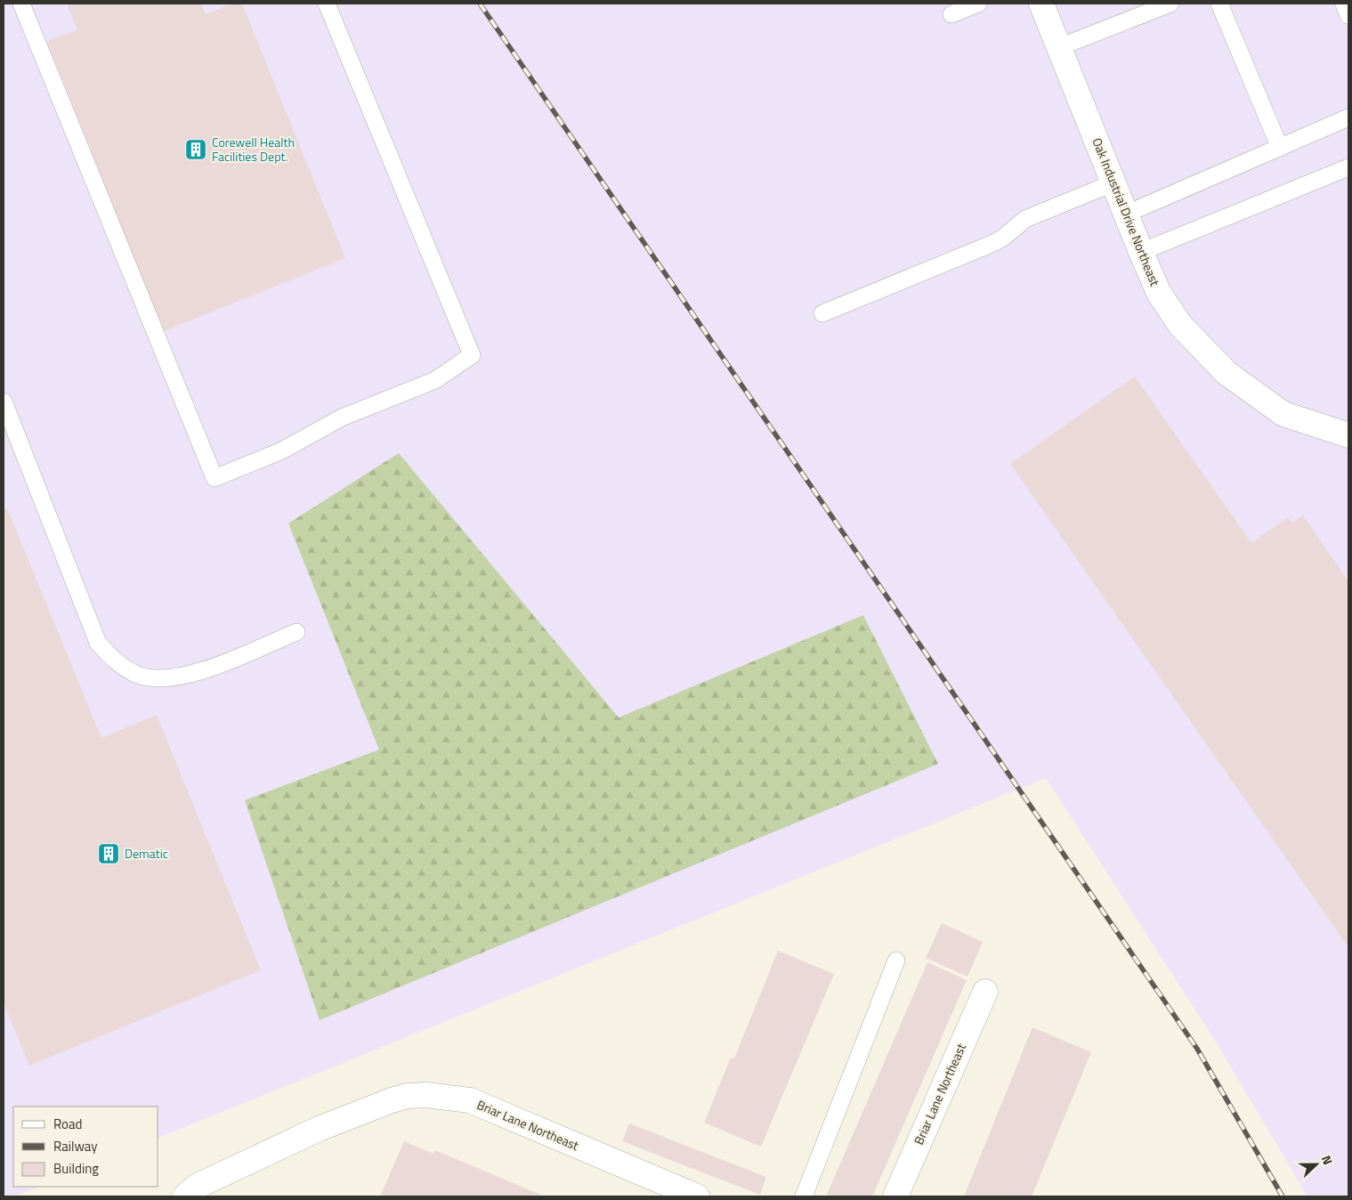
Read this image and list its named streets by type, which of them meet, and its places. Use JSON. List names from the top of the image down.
{
  "streets": {
    "street": ["Oak Industrial Drive Northeast", "Briar Lane Northeast"]
  },
  "places": {
    "building": ["Corewell Health Facilities Dept.", "Dematic"]
  },
  "legend": ["Road", "Railway", "Building"],
  "north": "right"
}
